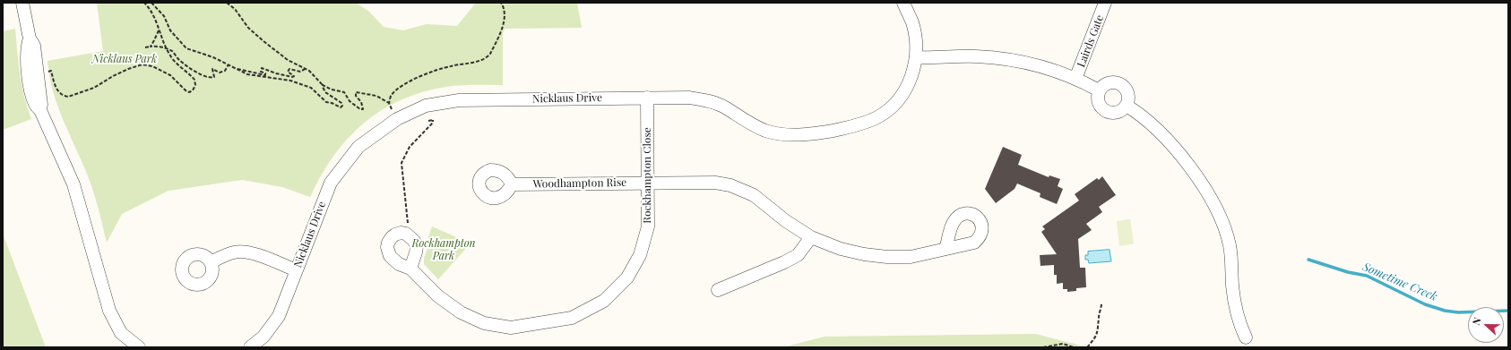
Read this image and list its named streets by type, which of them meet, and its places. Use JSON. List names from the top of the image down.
{
  "streets": {
    "street": [
      "Lairds Gate",
      "Nicklaus Drive",
      "Rockhampton Close",
      "Woodhampton Rise"
    ]
  },
  "crossings": [
    ["Nicklaus Drive", "Rockhampton Close"],
    ["Rockhampton Close", "Woodhampton Rise"]
  ],
  "water": ["Sometime Creek"],
  "parks": ["Nicklaus Park", "Rockhampton Park"],
  "north": "left"
}
